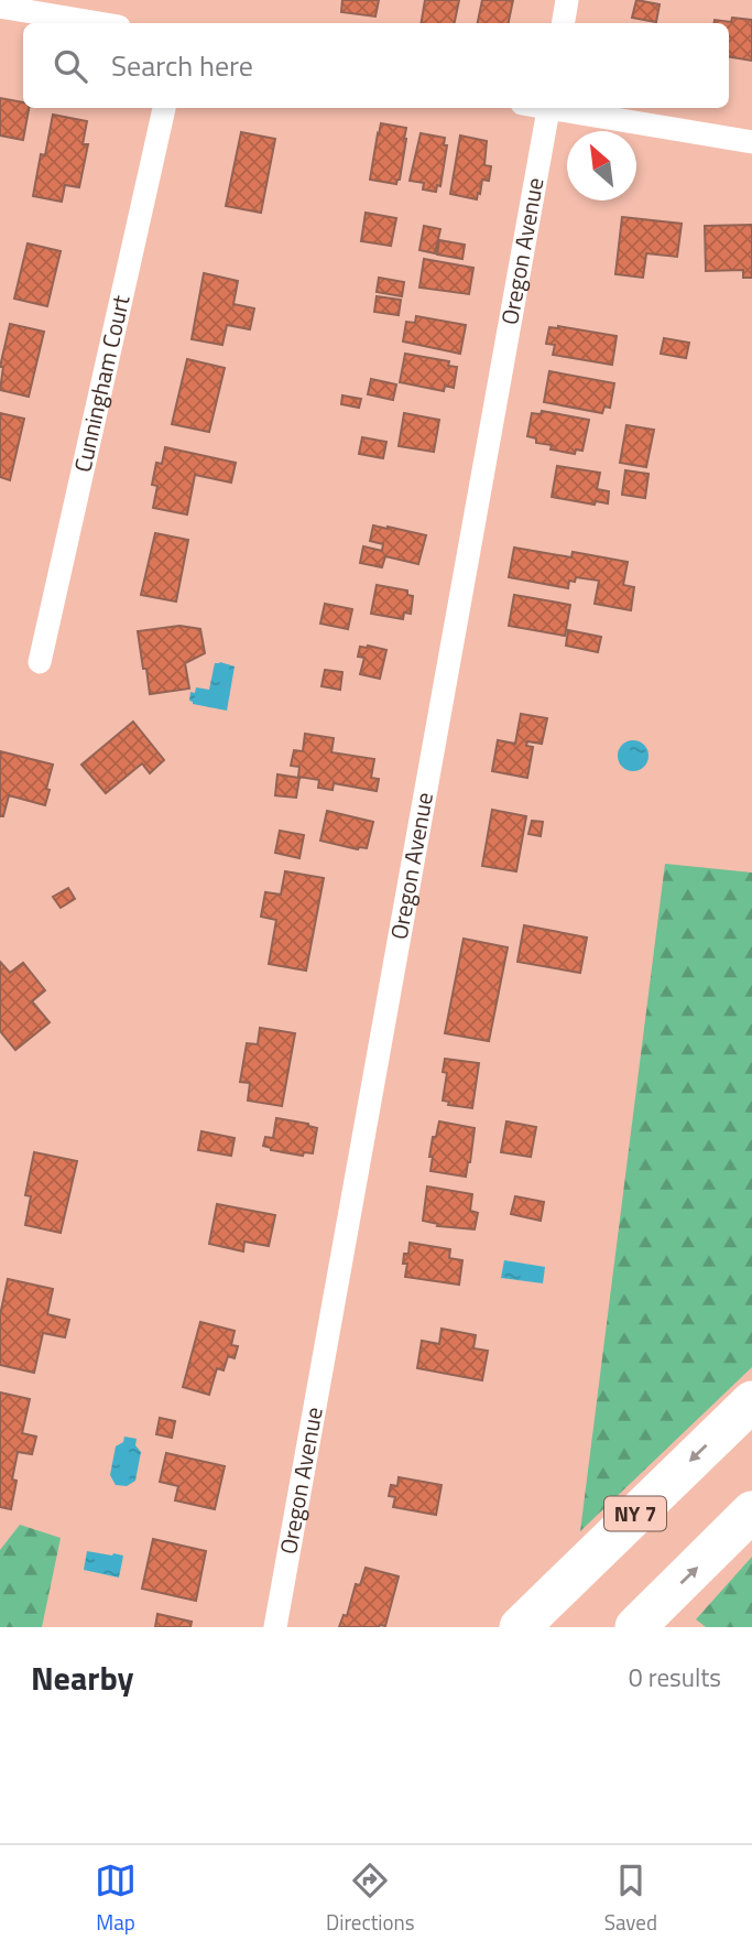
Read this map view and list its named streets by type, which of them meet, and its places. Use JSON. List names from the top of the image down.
{
  "streets": {
    "highway": ["NY 7"],
    "street": ["Oregon Avenue", "Cunningham Court"]
  },
  "north": "top left",
  "page": {
    "search": "Search here",
    "heading": ["Nearby", "0 results"],
    "nav": ["Map", "Directions", "Saved"]
  }
}
